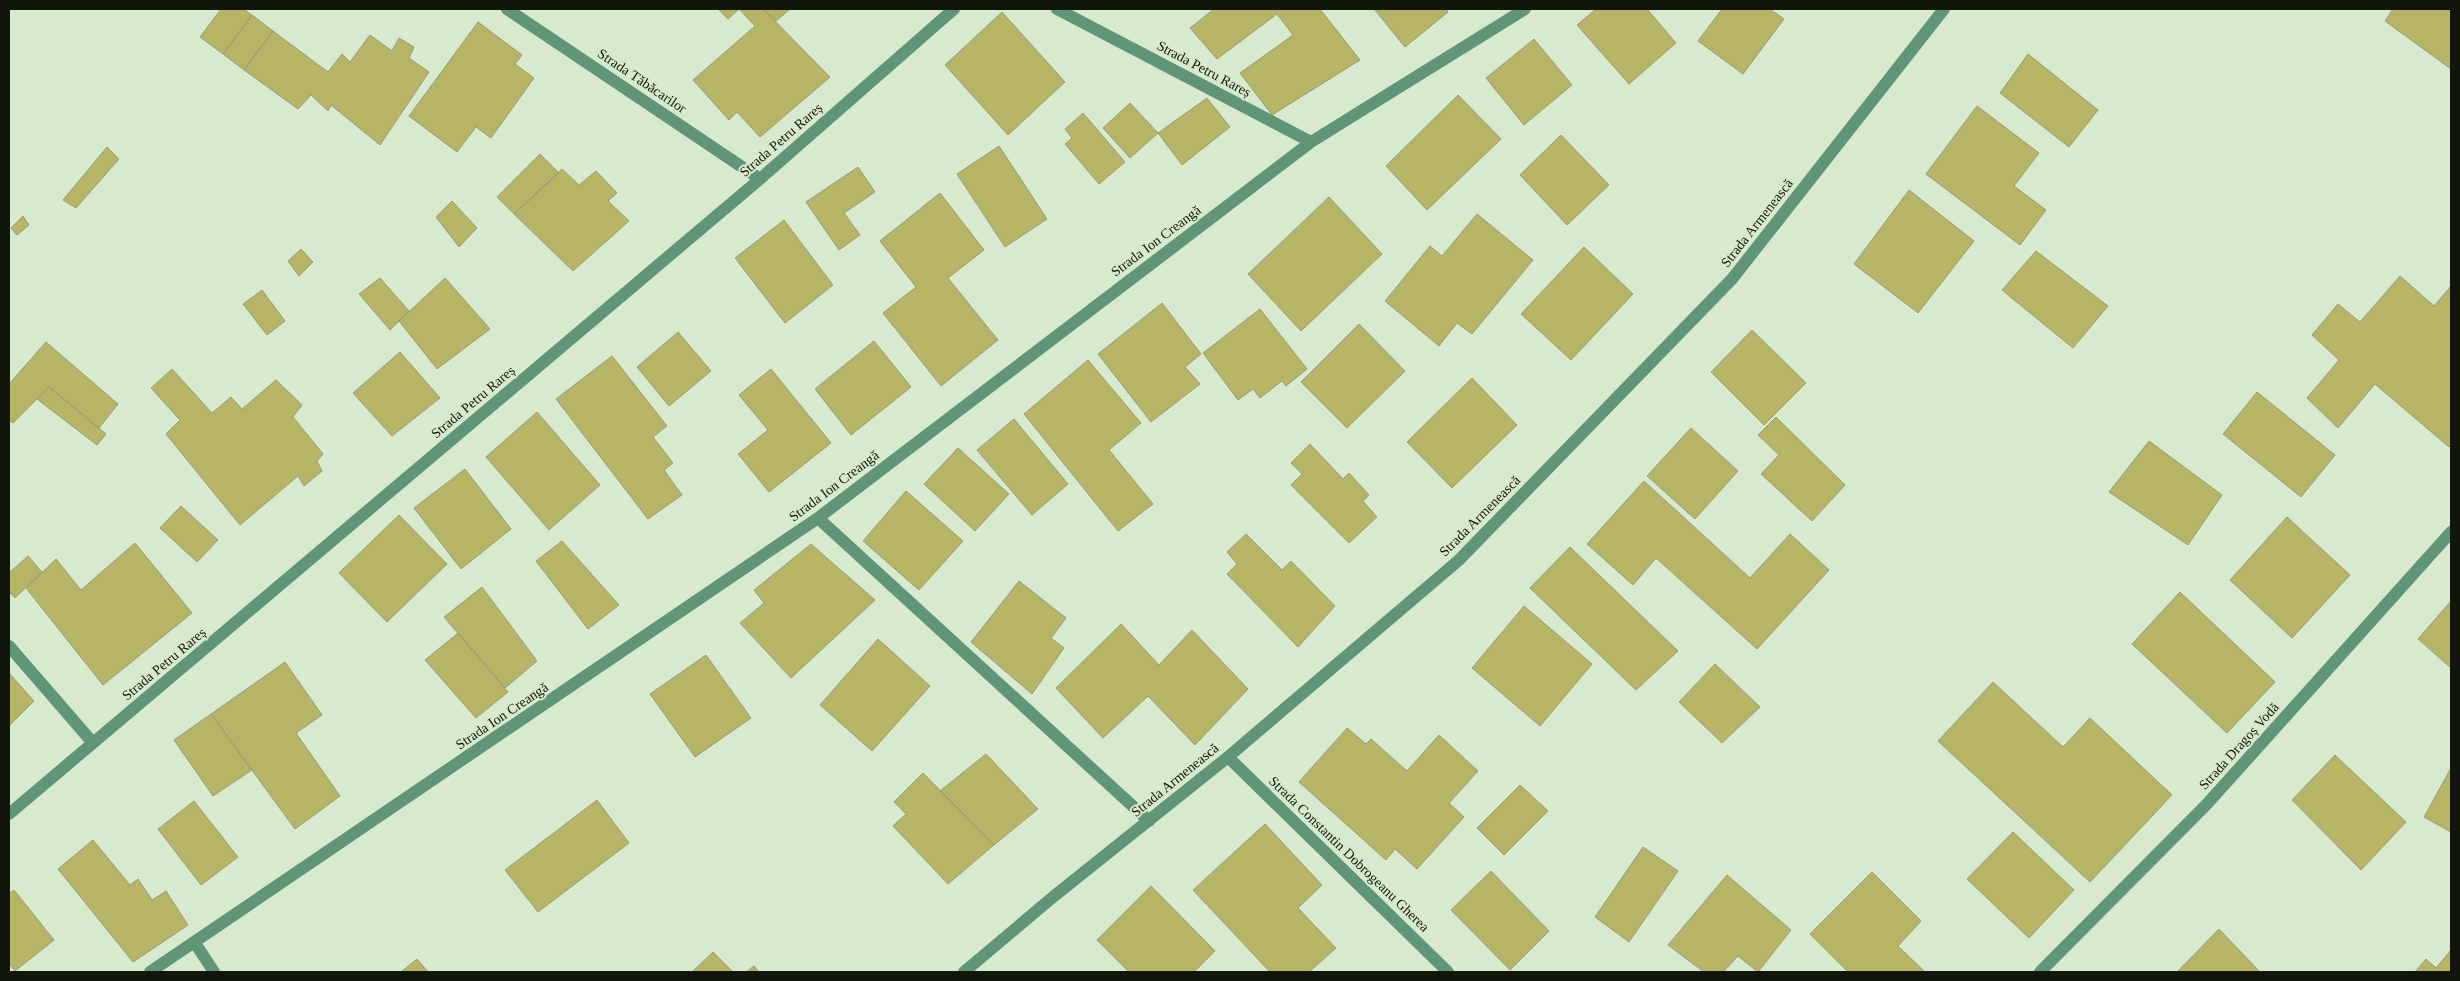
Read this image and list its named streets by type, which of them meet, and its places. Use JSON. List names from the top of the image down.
{
  "streets": {
    "street": [
      "Strada Petru Rareș",
      "Strada Tăbăcarilor",
      "Strada Armenească",
      "Strada Ion Creangă",
      "Strada Dragoș Vodă",
      "Strada Constantin Dobrogeanu Gherea"
    ]
  },
  "crossings": [
    ["Strada Petru Rareș", "Strada Tăbăcarilor"],
    ["Strada Petru Rareș", "Strada Ion Creangă"],
    ["Strada Armenească", "Strada Constantin Dobrogeanu Gherea"]
  ]
}
